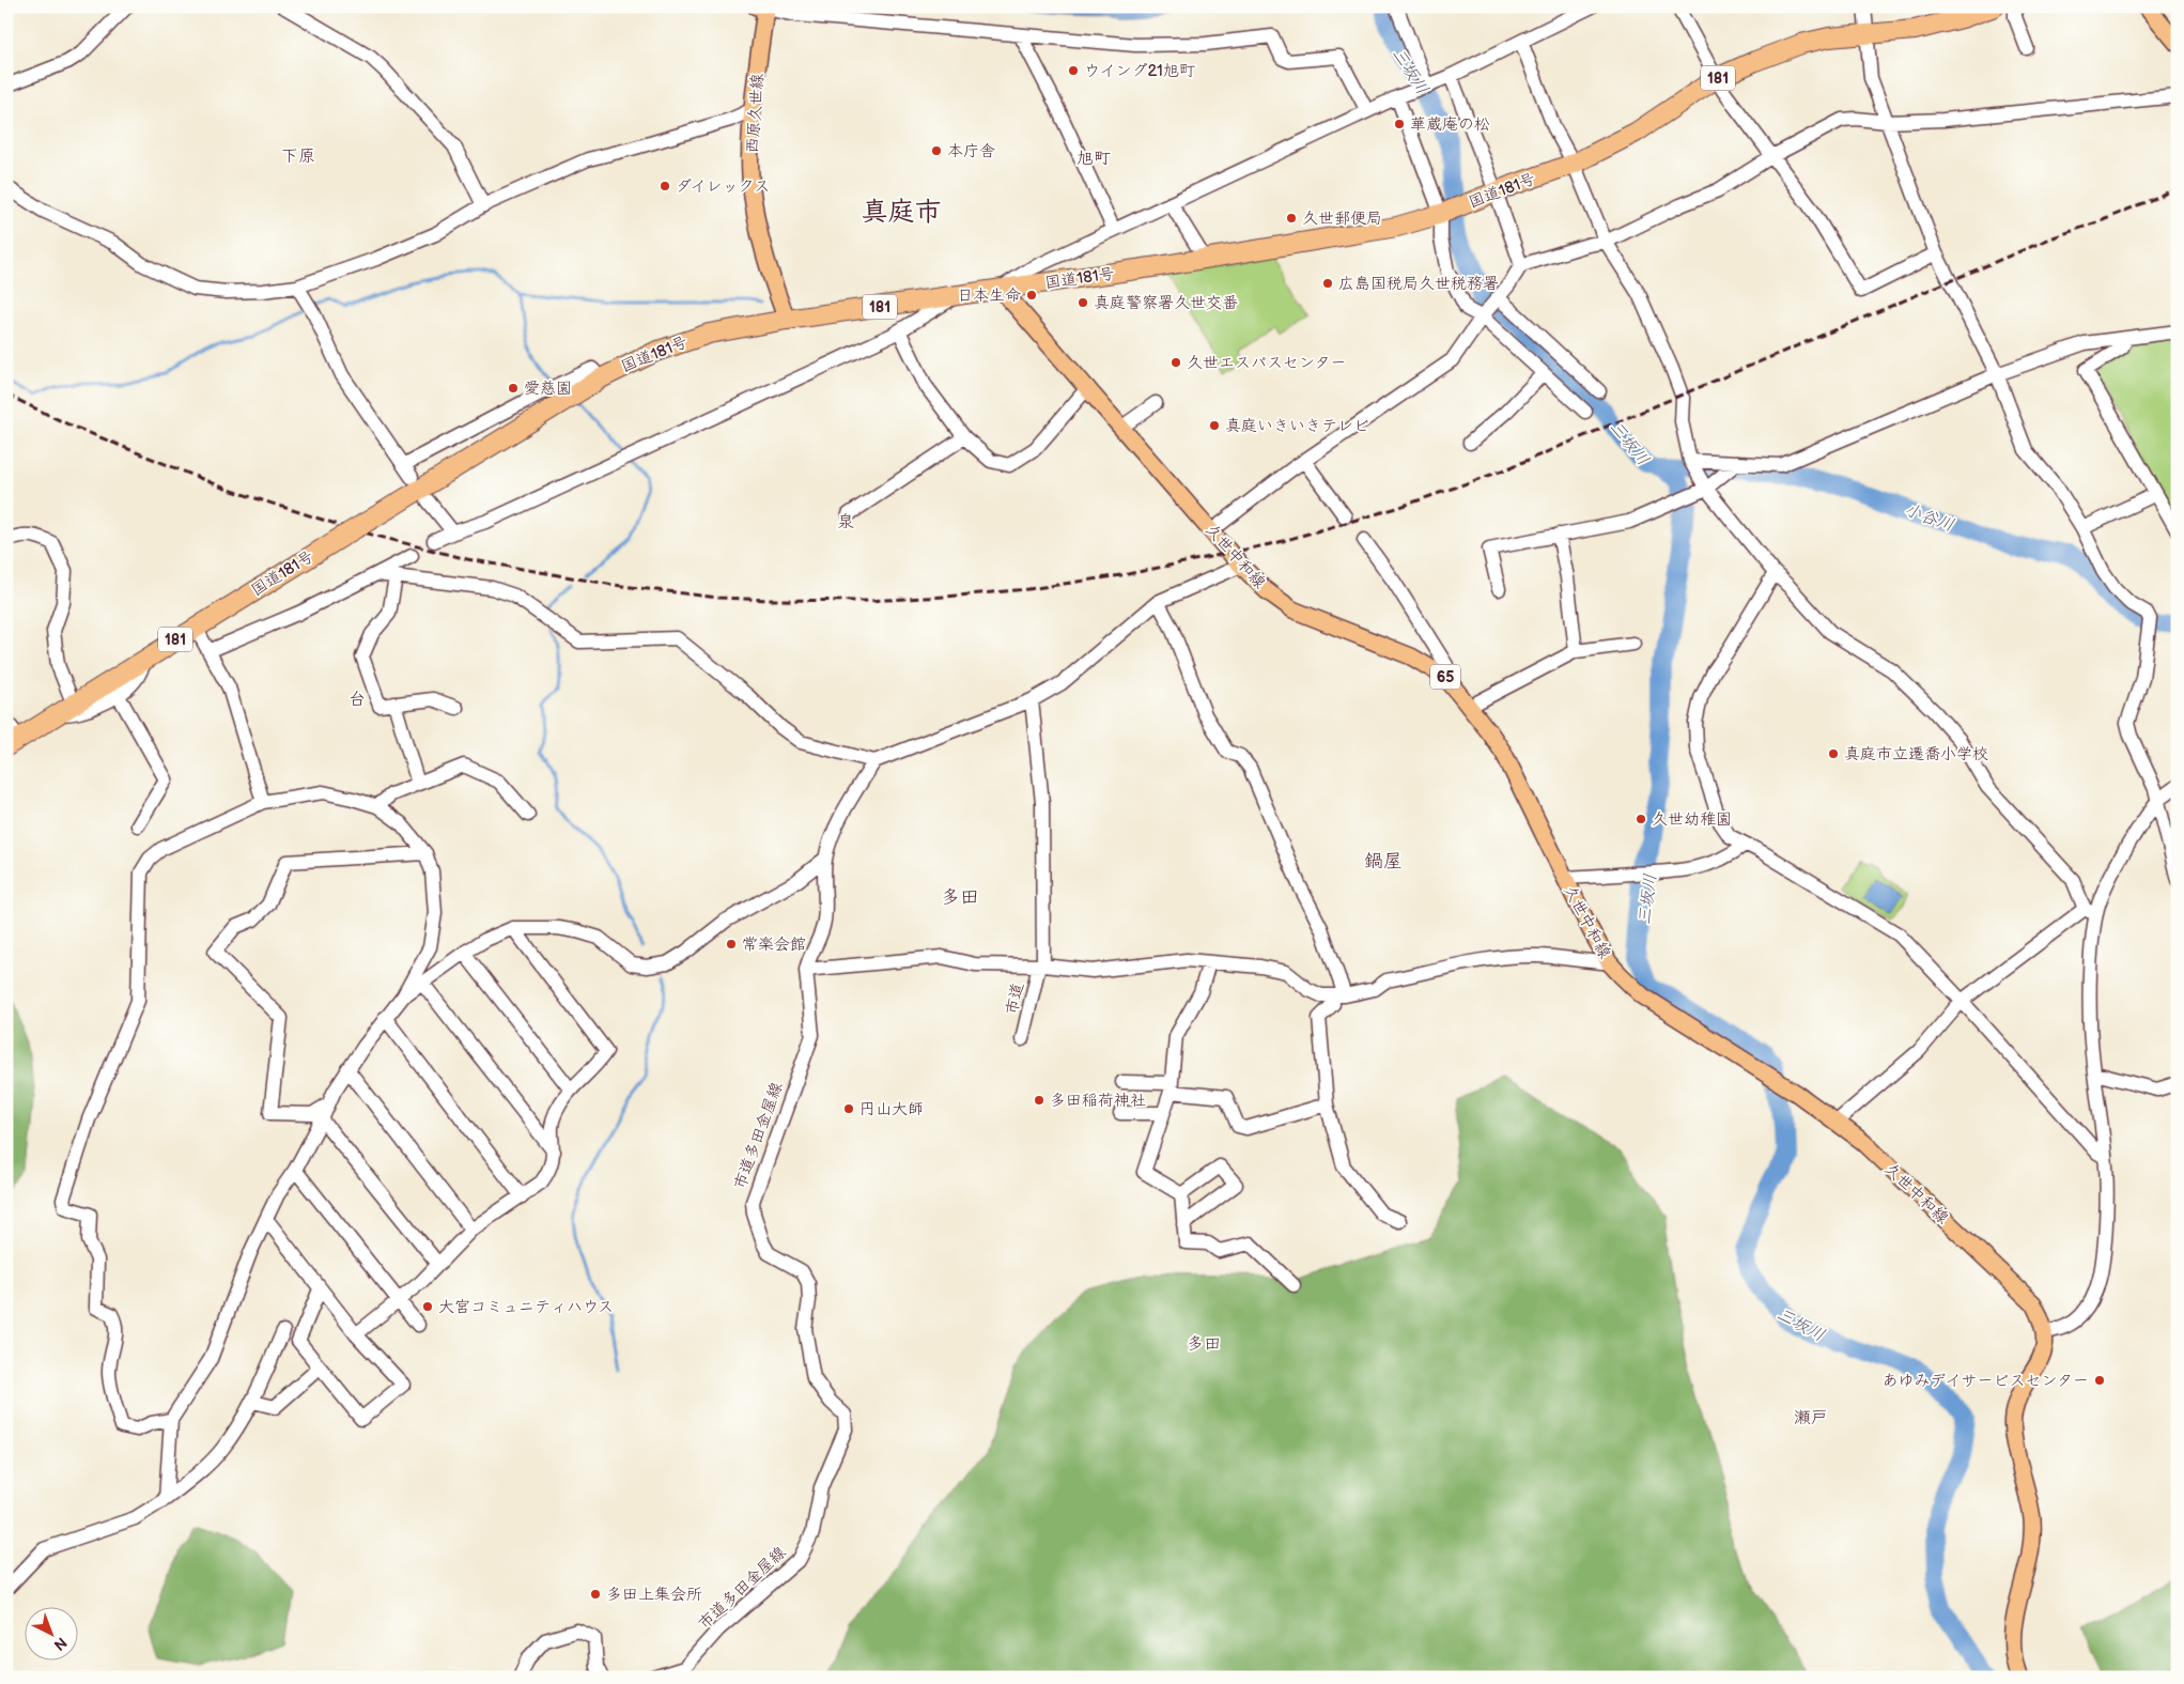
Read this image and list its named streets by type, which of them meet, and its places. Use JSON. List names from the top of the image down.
{
  "streets": {
    "highway": ["181", "国道181号"],
    "main road": ["西原久世線", "久世中和線", "65"],
    "street": ["市道", "市道多田金屋線"]
  },
  "crossings": [
    ["西原久世線", "国道181号"],
    ["国道181号", "久世中和線"]
  ],
  "districts": [
    "下原",
    "旭町",
    "真庭市",
    "泉",
    "台",
    "鍋屋",
    "多田",
    "多田",
    "瀬戸"
  ],
  "water": ["三坂川", "小谷川"],
  "places": [
    "ウイング21旭町",
    "華蔵庵の松",
    "本庁舎",
    "ダイレックス",
    "久世郵便局",
    "広島国税局久世税務署",
    "日本生命",
    "真庭警察署久世交番",
    "久世エスパスセンター",
    "愛慈園",
    "真庭いきいきテレビ",
    "真庭市立遷喬小学校",
    "久世幼稚園",
    "常楽会館",
    "多田稲荷神社",
    "円山大師",
    "大宮コミュニティハウス",
    "あゆみデイサービスセンター",
    "多田上集会所"
  ],
  "north": "bottom right"
}
